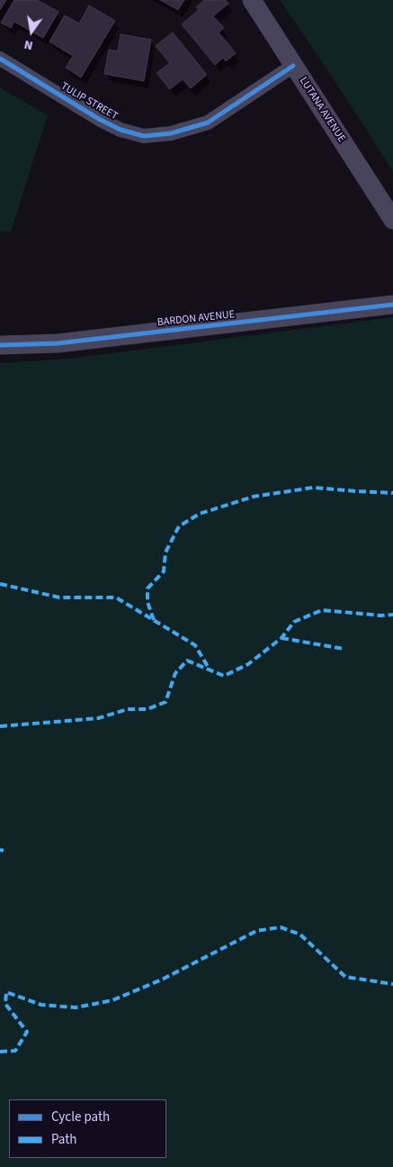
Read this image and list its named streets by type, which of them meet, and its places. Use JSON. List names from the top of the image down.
{
  "streets": {
    "street": ["TULIP STREET", "LUTANA AVENUE", "BARDON AVENUE"]
  },
  "crossings": [
    ["TULIP STREET", "LUTANA AVENUE"]
  ],
  "legend": ["Cycle path", "Path"],
  "north": "bottom"
}
